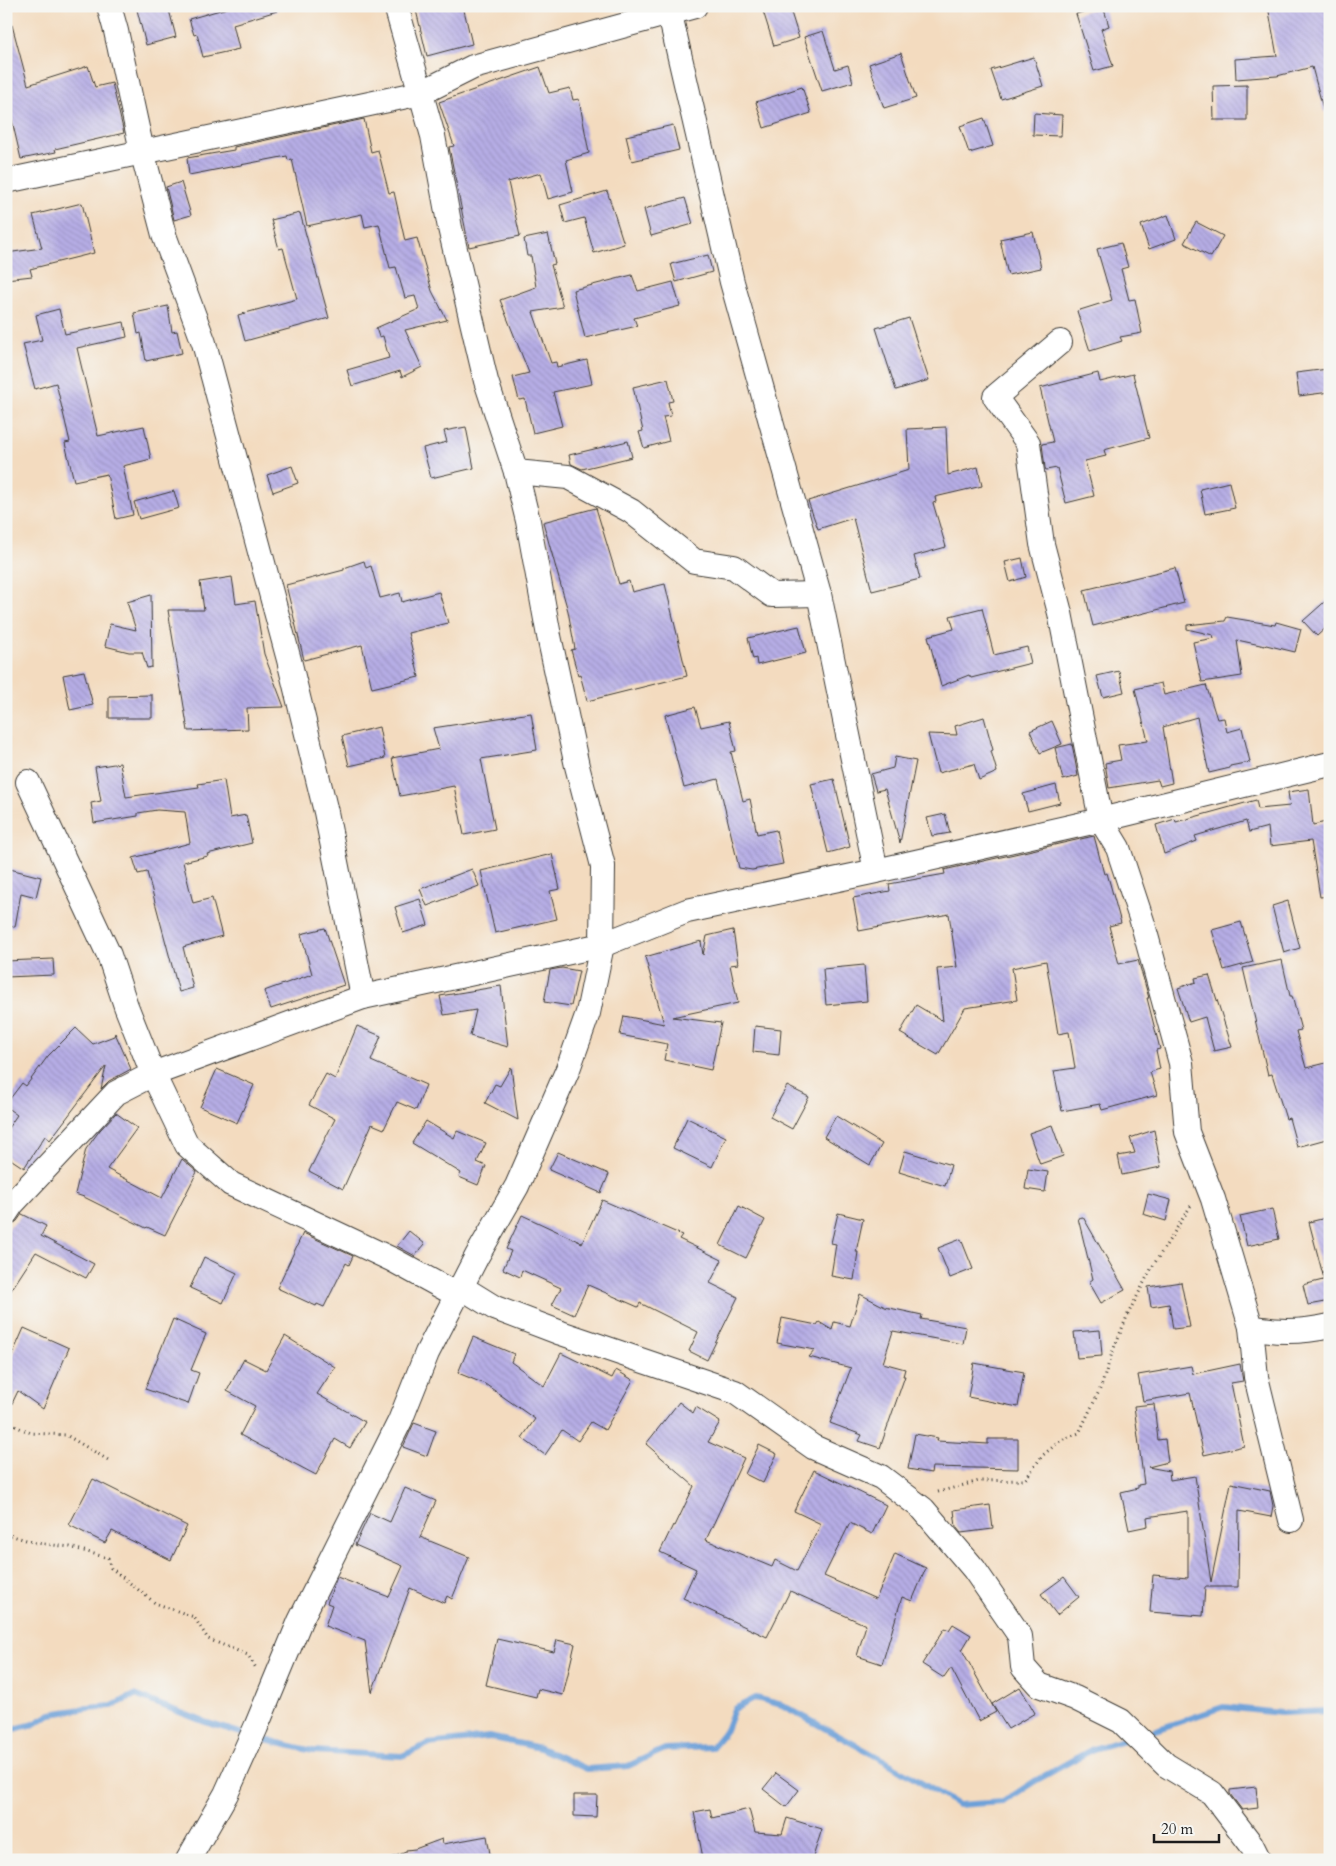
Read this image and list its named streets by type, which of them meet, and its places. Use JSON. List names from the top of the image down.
{
  "scale_bar": "20 m"
}
